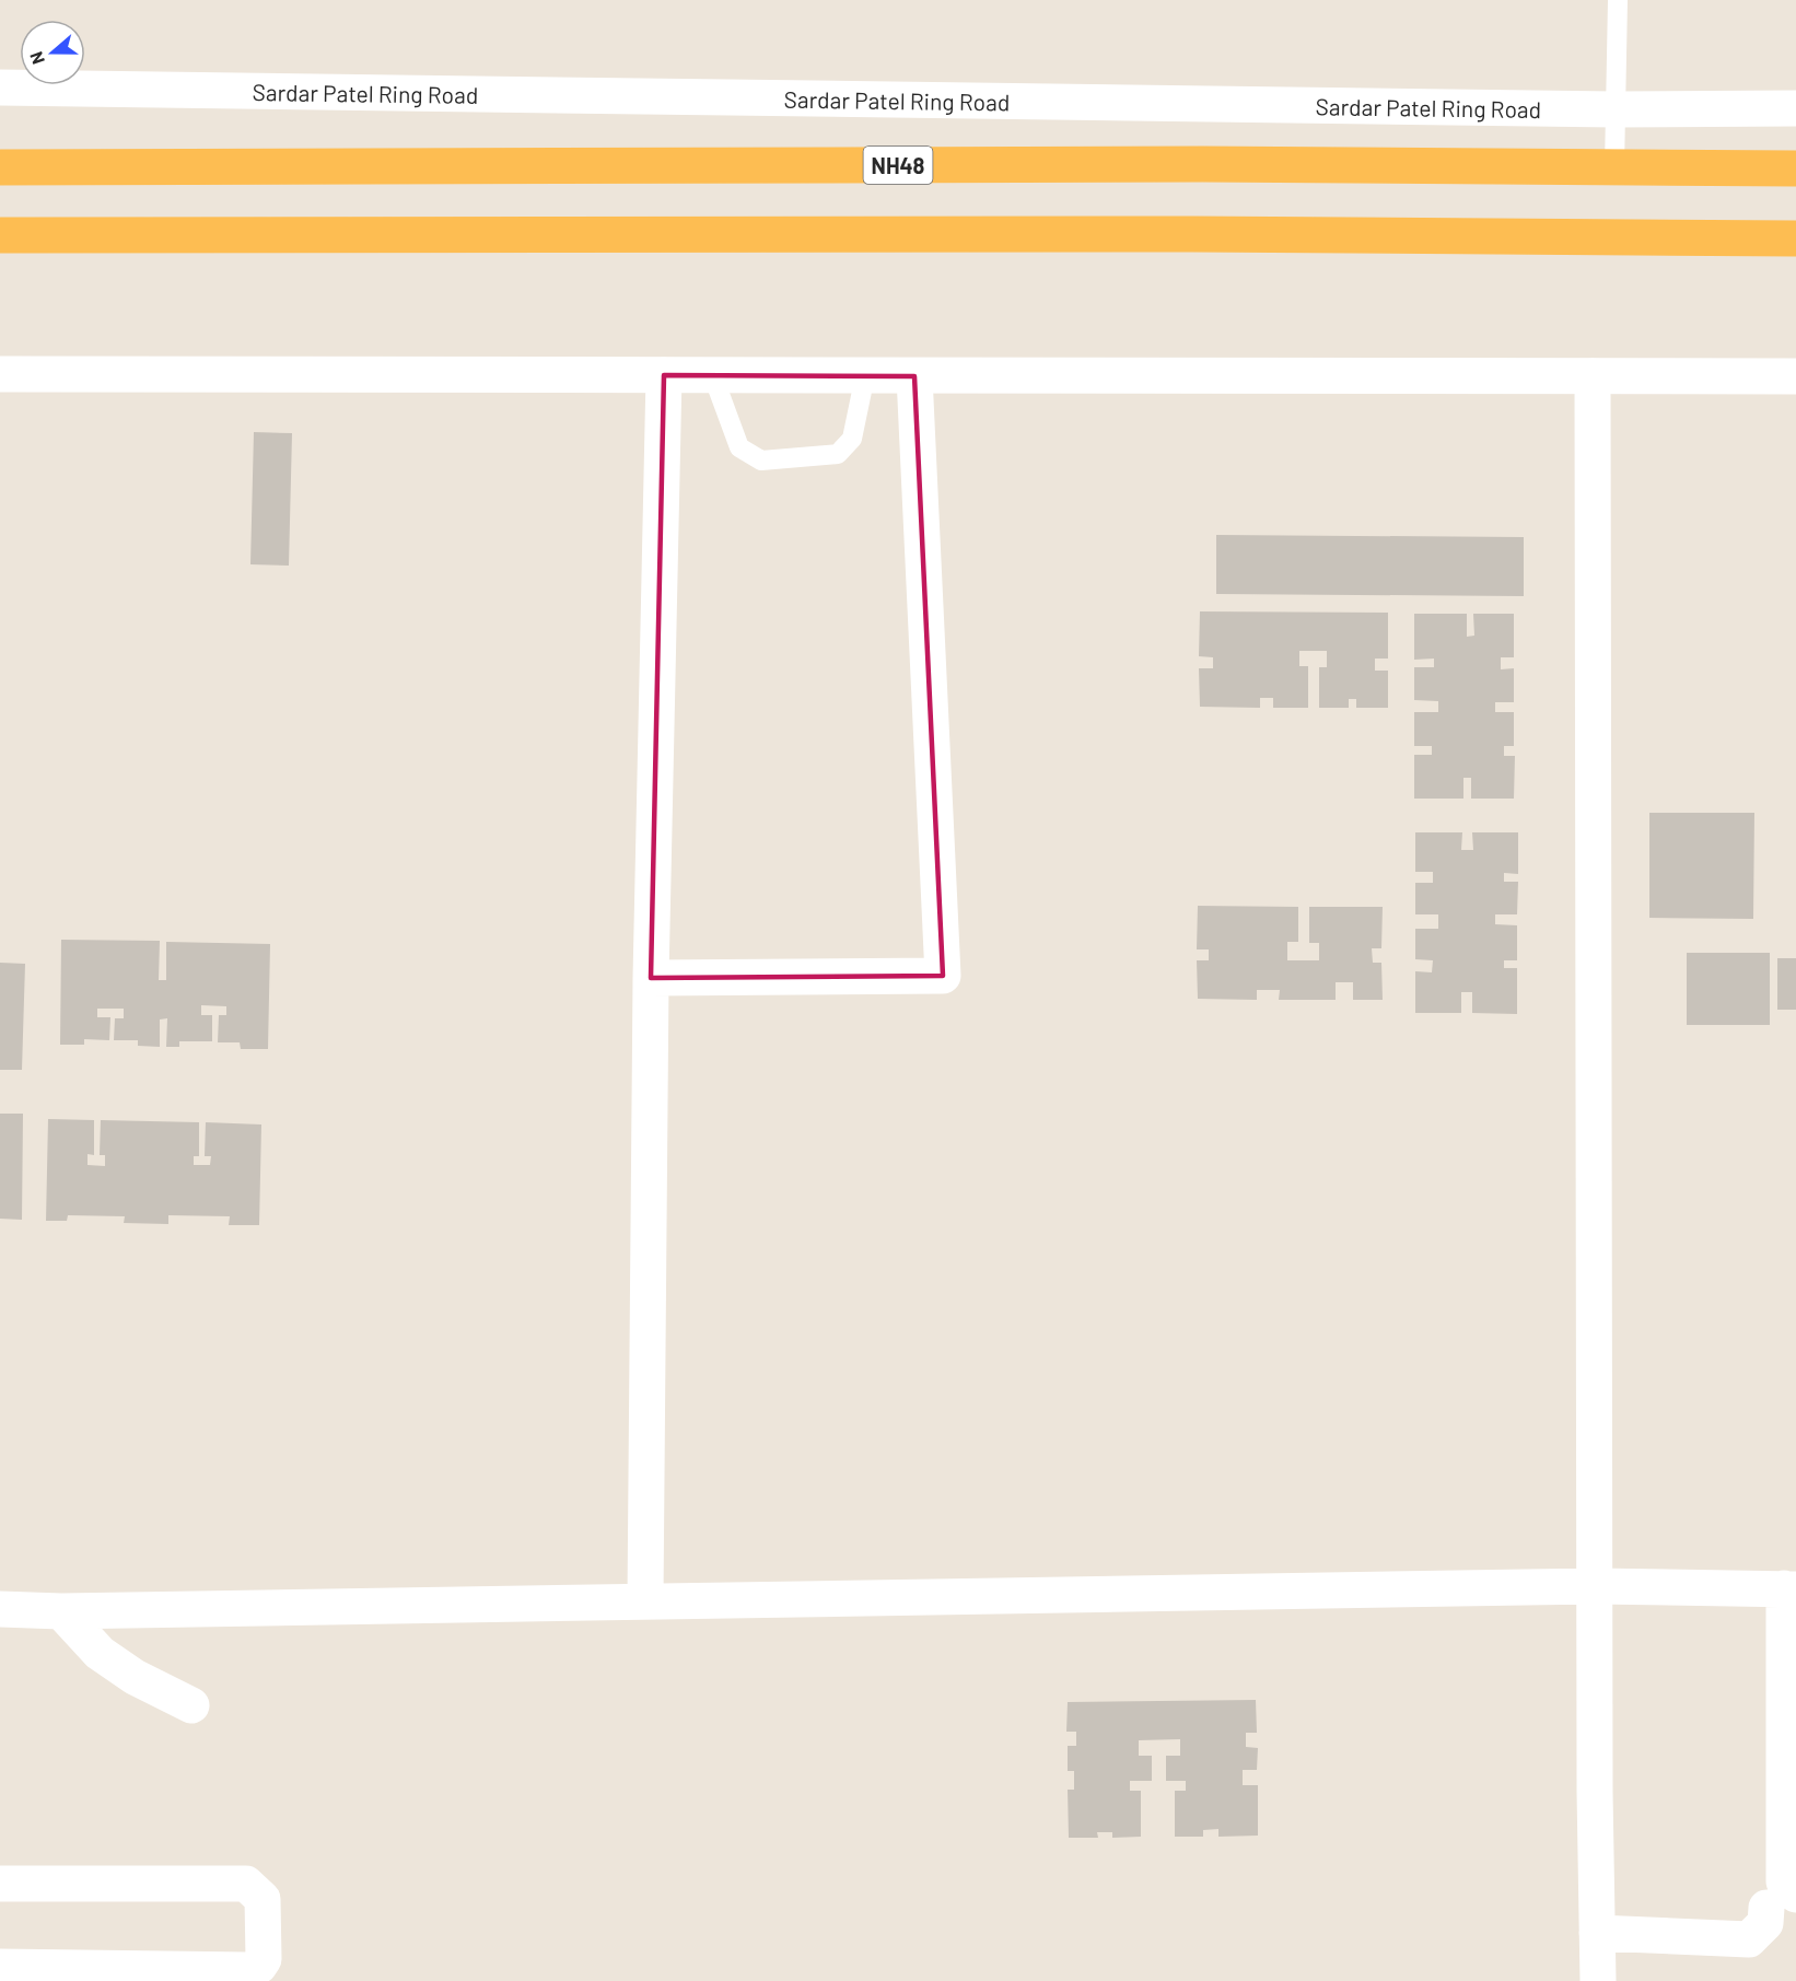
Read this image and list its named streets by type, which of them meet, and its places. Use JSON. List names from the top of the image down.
{
  "streets": {
    "highway": ["NH48"],
    "street": ["Sardar Patel Ring Road"]
  },
  "north": "left"
}
